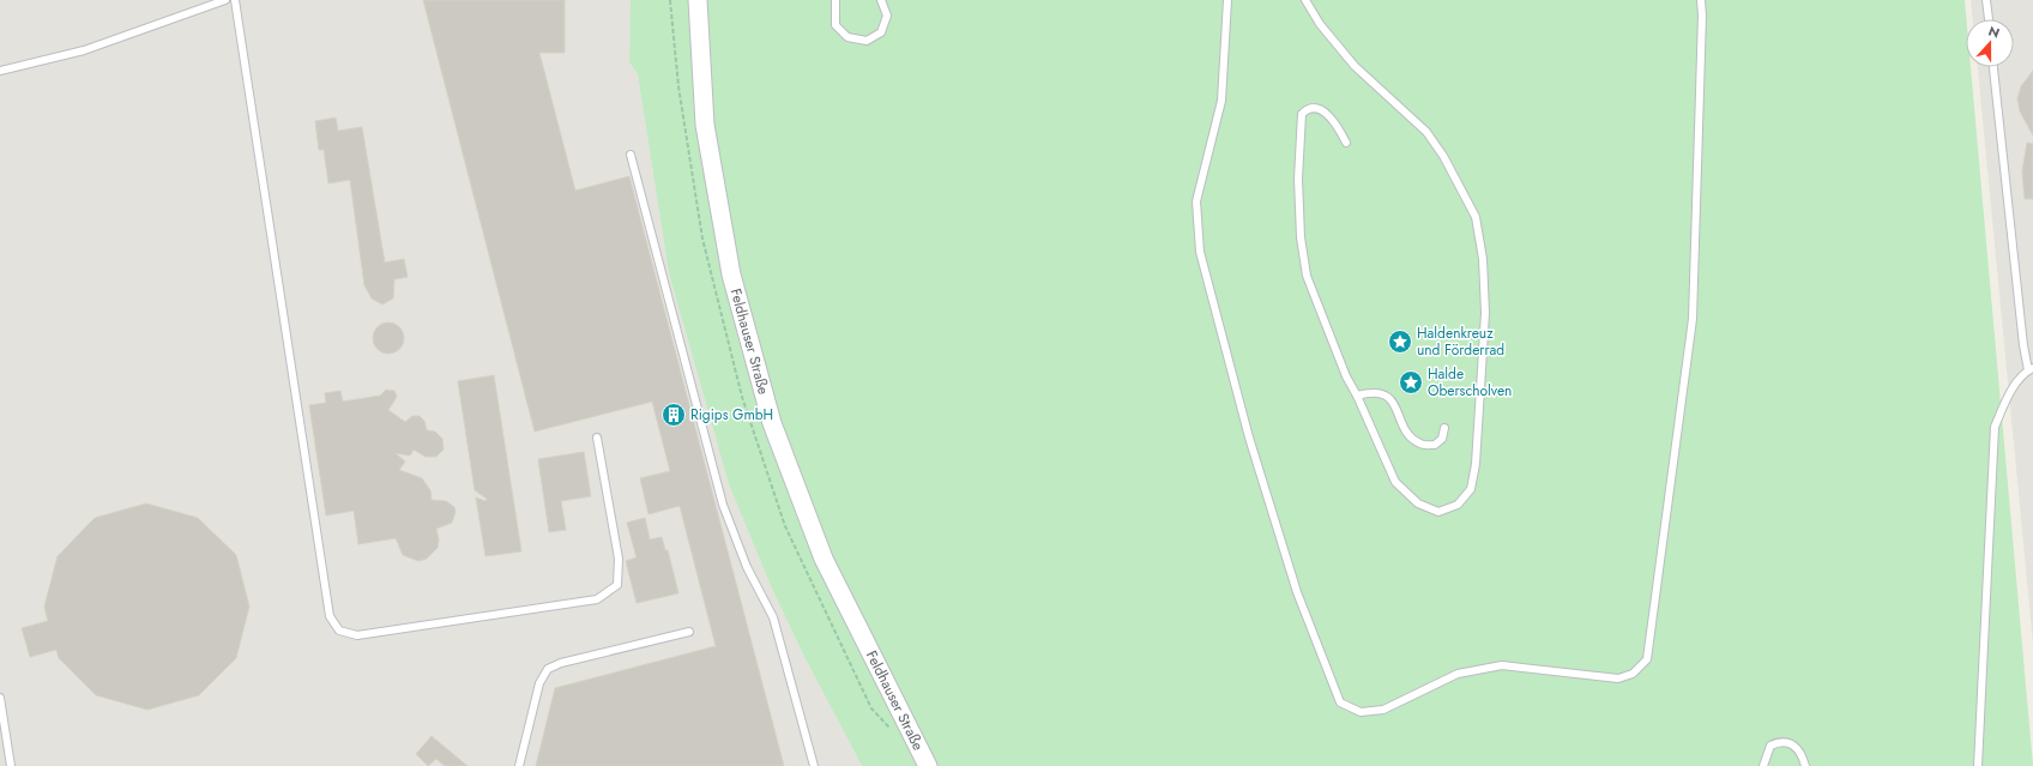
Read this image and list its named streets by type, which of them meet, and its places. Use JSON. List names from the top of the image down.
{
  "streets": {
    "street": ["Feldhauser Straße"]
  },
  "places": {
    "place": ["Haldenkreuz und Förderrad", "Halde Oberscholven"],
    "building": ["Rigips GmbH"]
  },
  "north": "top"
}
